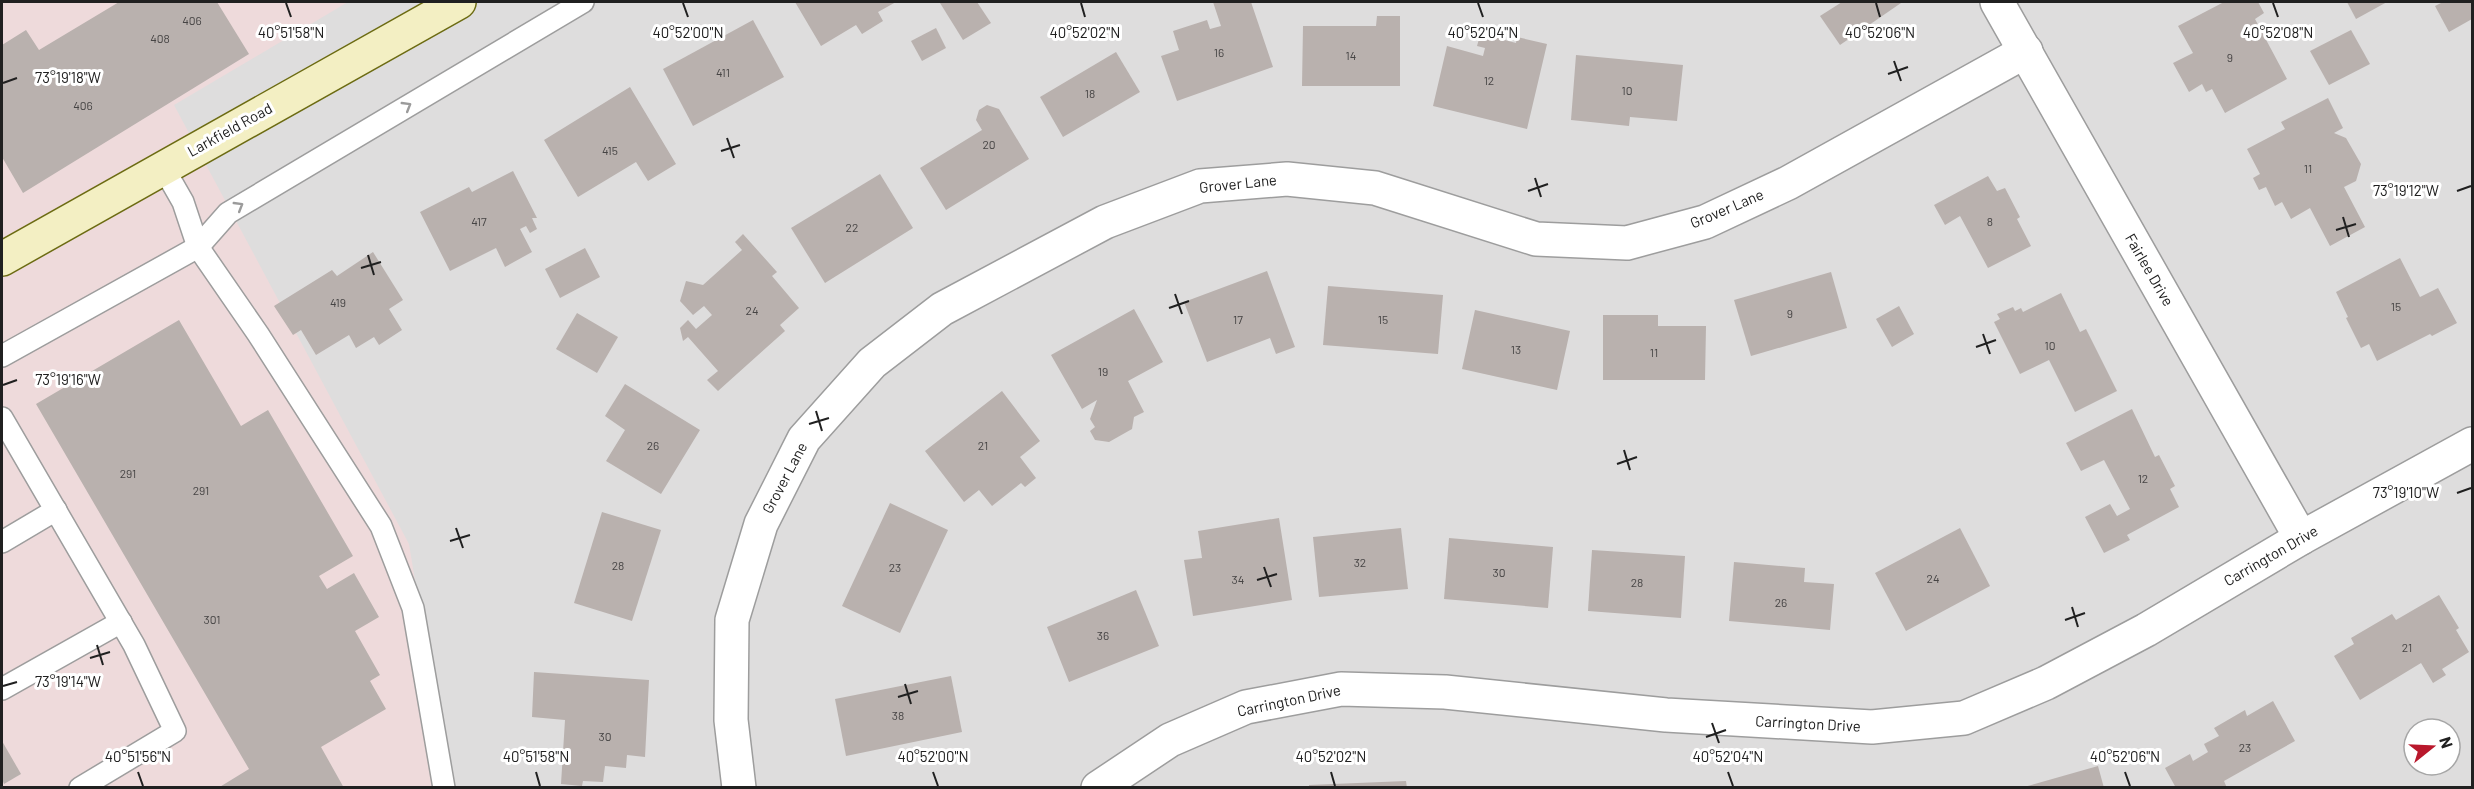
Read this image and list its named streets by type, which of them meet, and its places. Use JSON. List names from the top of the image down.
{
  "streets": {
    "main road": ["Larkfield Road"],
    "street": ["Grover Lane", "Fairlee Drive", "Carrington Drive"]
  },
  "crossings": [
    ["Grover Lane", "Fairlee Drive"],
    ["Fairlee Drive", "Carrington Drive"]
  ],
  "house_numbers": [
    "406",
    "408",
    "16",
    "14",
    "9",
    "411",
    "12",
    "10",
    "18",
    "406",
    "20",
    "415",
    "11",
    "417",
    "8",
    "22",
    "419",
    "15",
    "24",
    "9",
    "17",
    "15",
    "10",
    "13",
    "11",
    "19",
    "26",
    "21",
    "291",
    "12",
    "291",
    "32",
    "28",
    "23",
    "30",
    "24",
    "34",
    "28",
    "26",
    "301",
    "36",
    "21",
    "38",
    "30",
    "23"
  ],
  "north": "right",
  "coordinates": [
    "40°51'58\"N",
    "40°52'00\"N",
    "40°52'02\"N",
    "40°52'04\"N",
    "40°52'06\"N",
    "40°52'08\"N",
    "73°19'18\"W",
    "73°19'12\"W",
    "73°19'16\"W",
    "73°19'10\"W",
    "73°19'14\"W",
    "40°51'56\"N"
  ]
}
